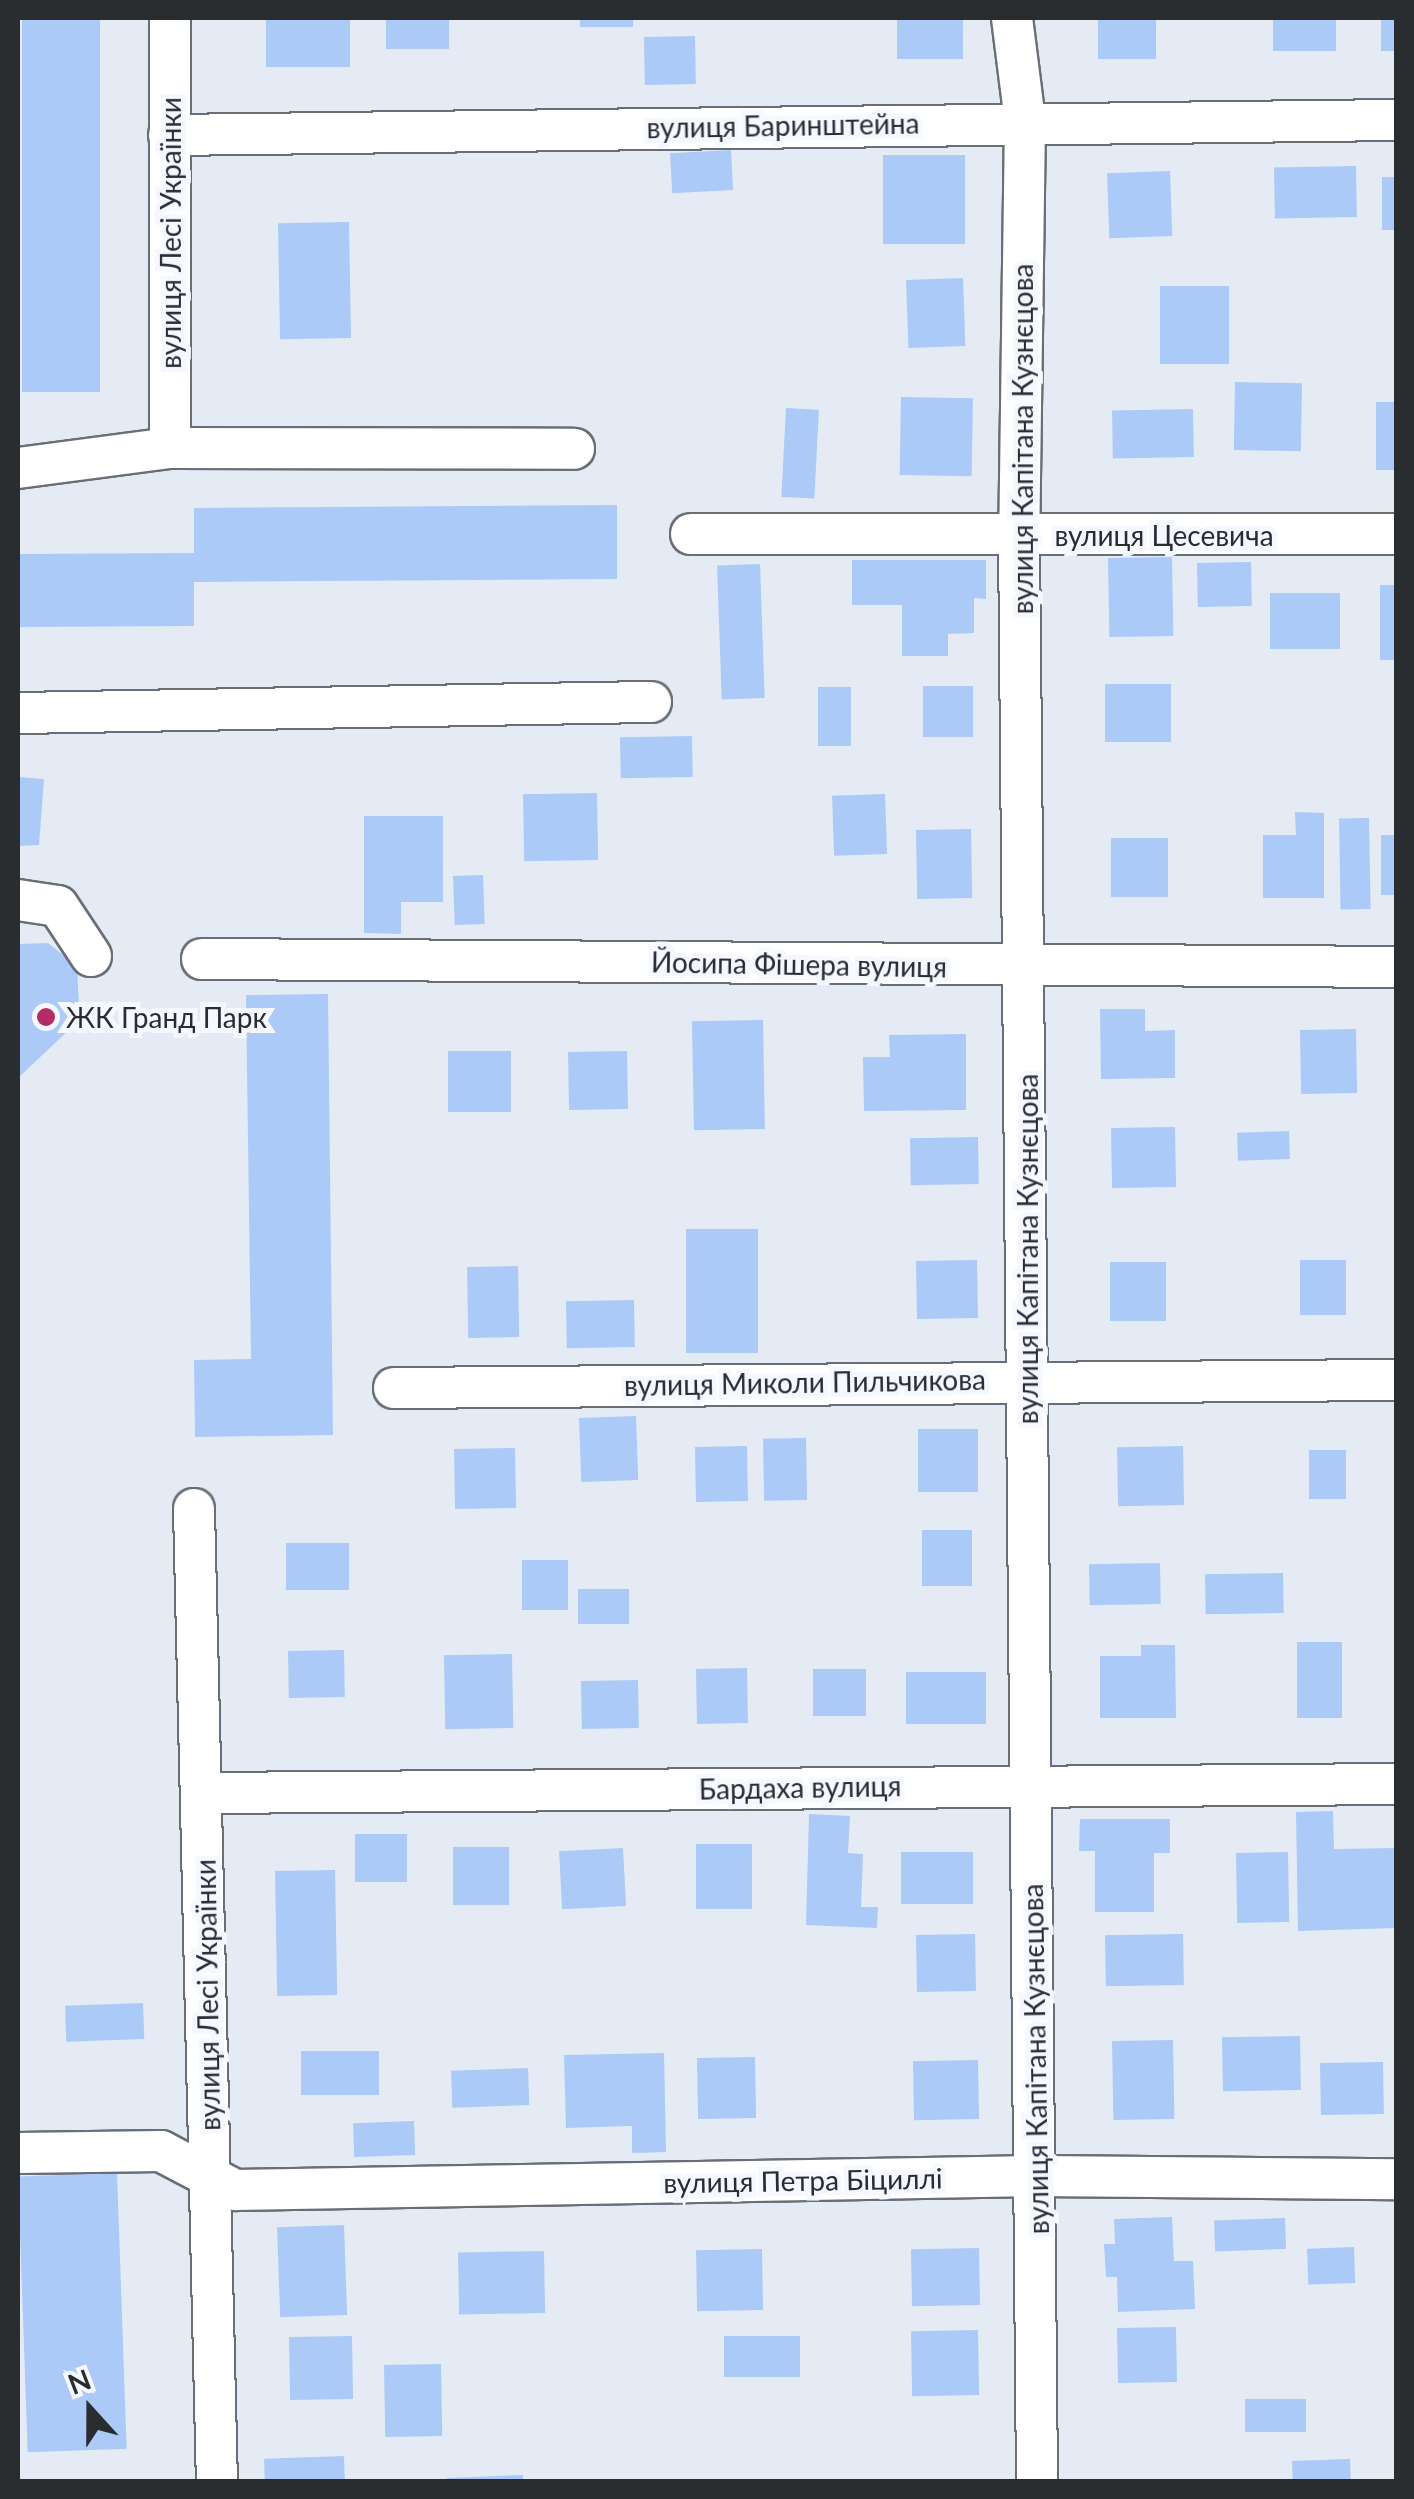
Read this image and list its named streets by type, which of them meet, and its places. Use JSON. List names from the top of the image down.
{
  "streets": {
    "street": [
      "вулиця Баринштейна",
      "вулиця Лесі Українки",
      "вулиця Капітана Кузнєцова",
      "вулиця Цесевича",
      "Йосипа Фішера вулиця",
      "вулиця Миколи Пильчикова",
      "Бардаха вулиця",
      "вулиця Петра Біциллі"
    ]
  },
  "crossings": [
    ["вулиця Баринштейна", "вулиця Лесі Українки"],
    ["вулиця Баринштейна", "вулиця Капітана Кузнєцова"],
    ["вулиця Лесі Українки", "Бардаха вулиця"],
    ["вулиця Лесі Українки", "вулиця Петра Біциллі"],
    ["вулиця Капітана Кузнєцова", "вулиця Цесевича"],
    ["вулиця Капітана Кузнєцова", "Йосипа Фішера вулиця"],
    ["вулиця Капітана Кузнєцова", "вулиця Миколи Пильчикова"],
    ["вулиця Капітана Кузнєцова", "Бардаха вулиця"],
    ["вулиця Капітана Кузнєцова", "вулиця Петра Біциллі"]
  ],
  "places": ["ЖК Гранд Парк"],
  "north": "top"
}
